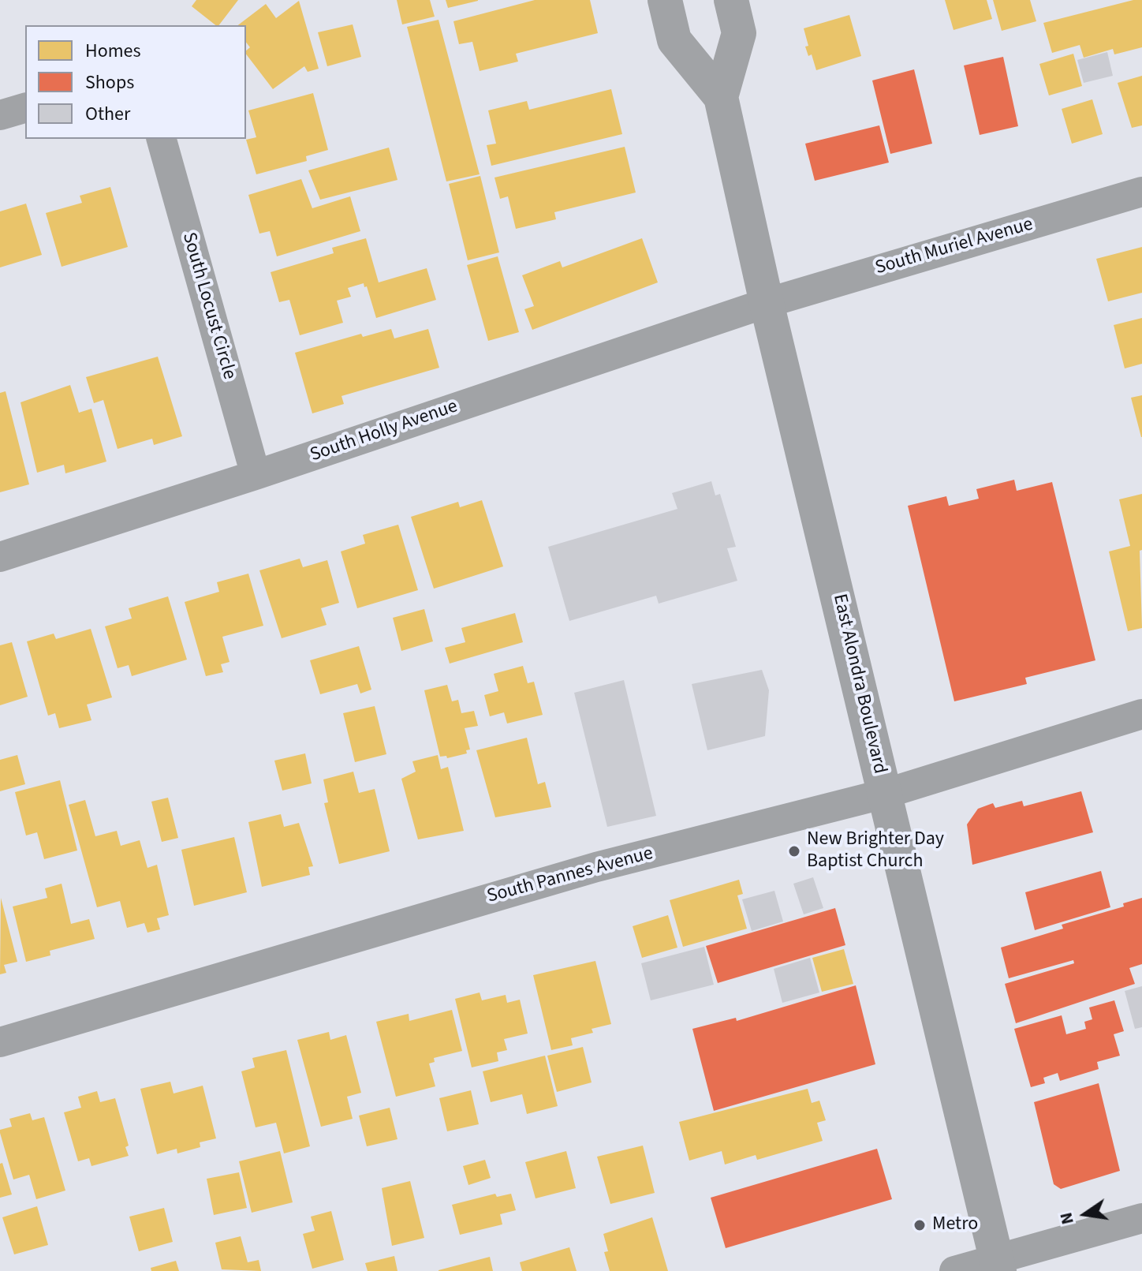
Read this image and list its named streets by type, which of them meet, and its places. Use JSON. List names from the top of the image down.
{
  "streets": {
    "main road": ["East Alondra Boulevard"],
    "street": [
      "South Muriel Avenue",
      "South Locust Circle",
      "South Holly Avenue",
      "South Pannes Avenue"
    ]
  },
  "crossings": [
    ["South Muriel Avenue", "South Holly Avenue"],
    ["South Muriel Avenue", "East Alondra Boulevard"],
    ["South Locust Circle", "South Holly Avenue"],
    ["South Holly Avenue", "East Alondra Boulevard"],
    ["East Alondra Boulevard", "South Pannes Avenue"]
  ],
  "places": ["New Brighter Day Baptist Church", "Metro"],
  "legend": ["Homes", "Shops", "Other"],
  "north": "left"
}
